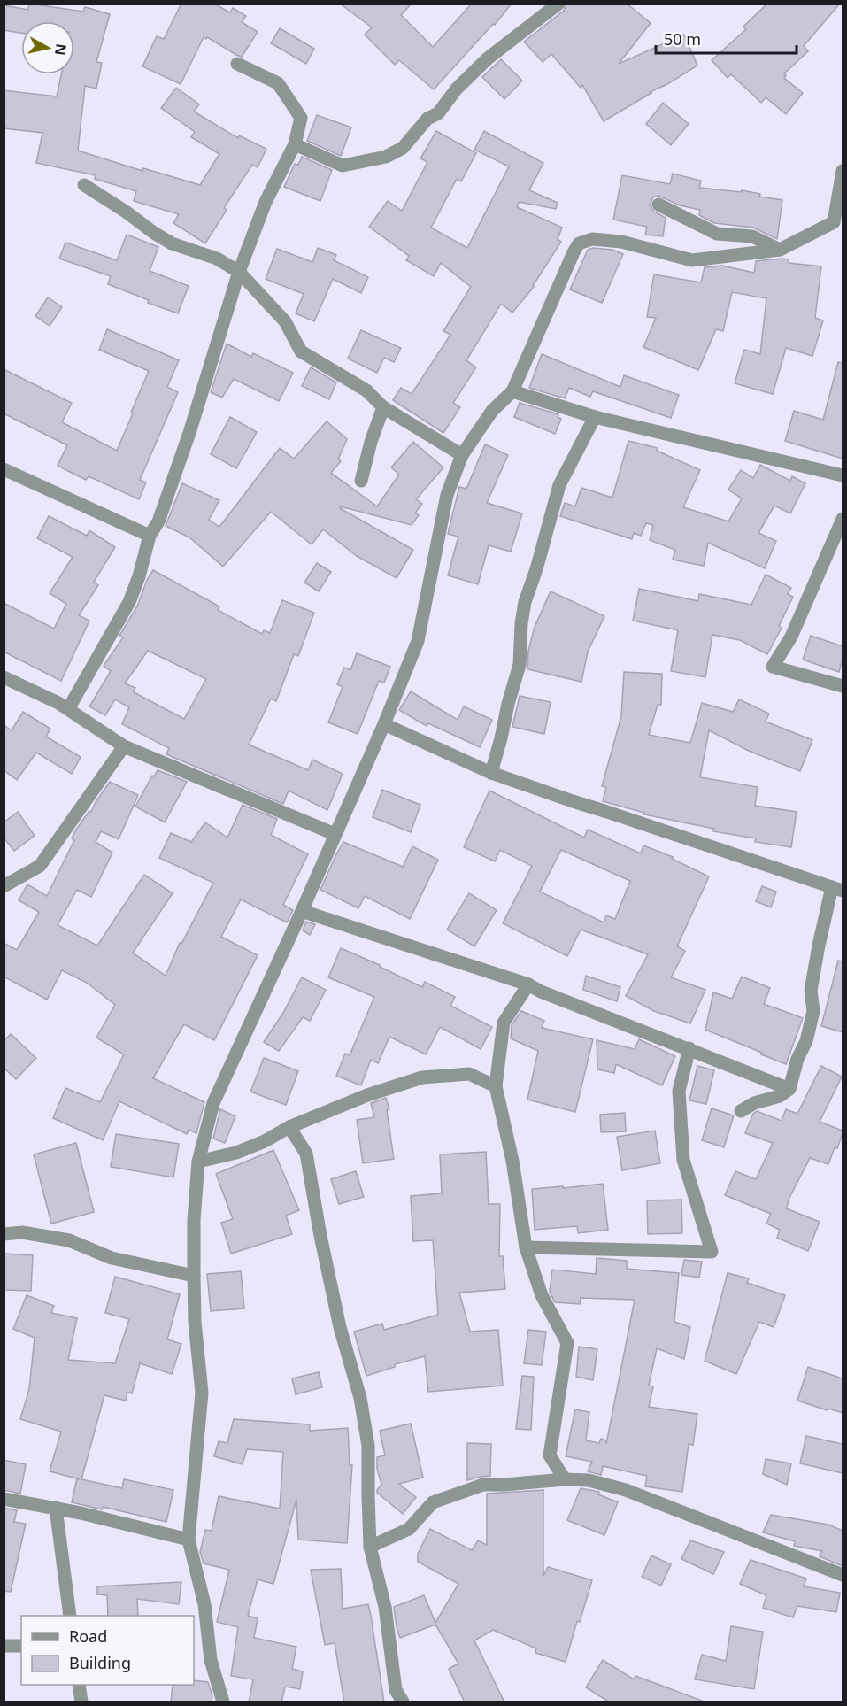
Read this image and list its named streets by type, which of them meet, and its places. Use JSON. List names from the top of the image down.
{
  "legend": ["Road", "Building"],
  "scale_bar": "50 m",
  "north": "right"
}
